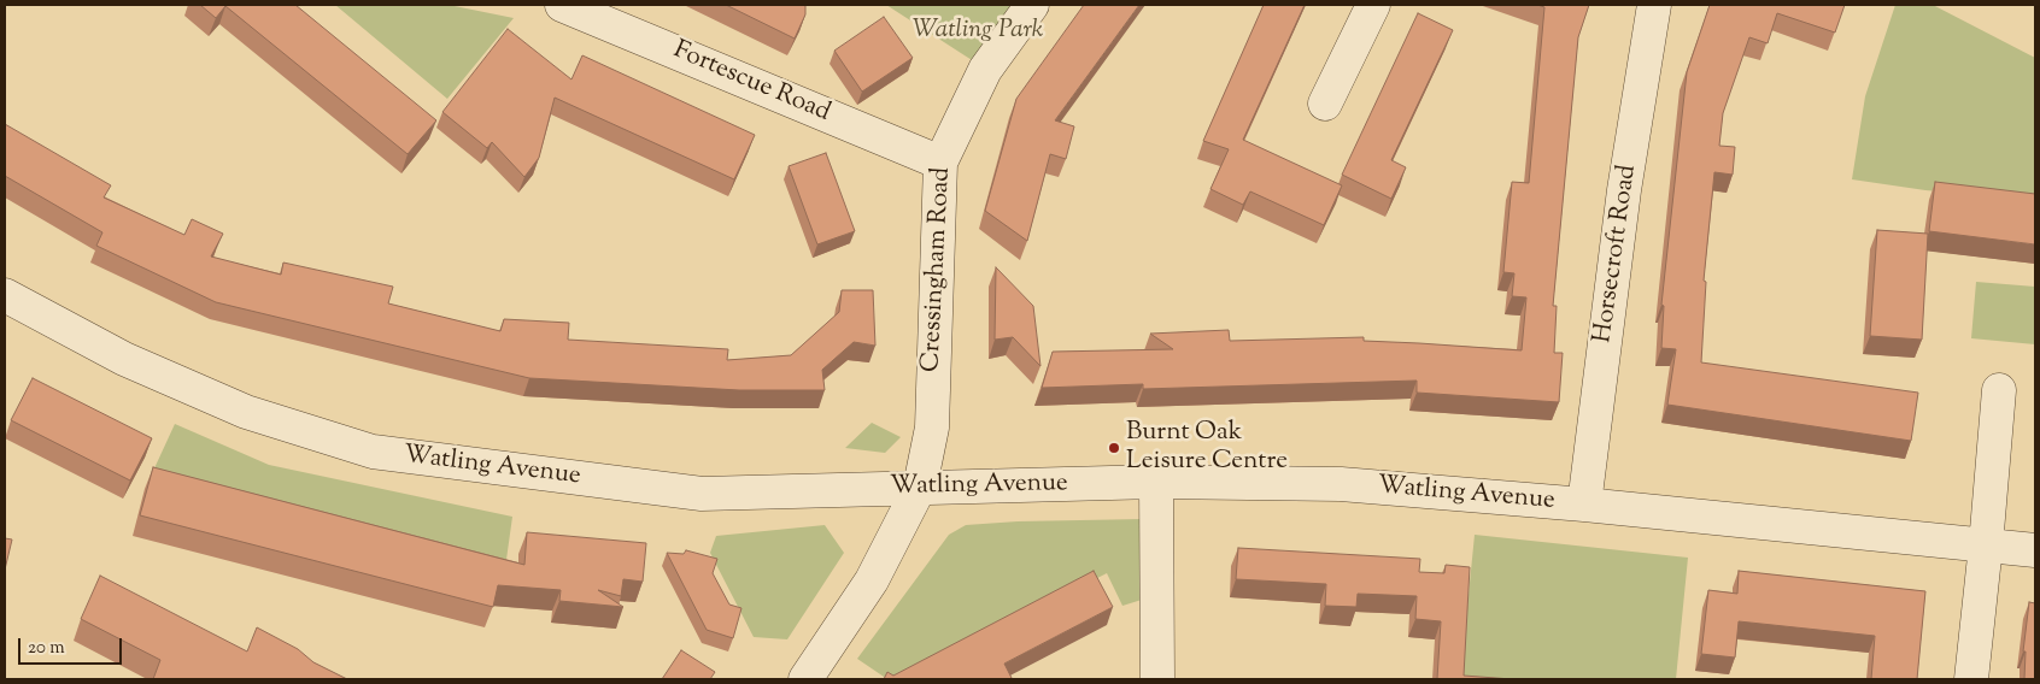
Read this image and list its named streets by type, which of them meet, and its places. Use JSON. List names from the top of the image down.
{
  "streets": {
    "street": [
      "Fortescue Road",
      "Horsecroft Road",
      "Cressingham Road",
      "Watling Avenue"
    ]
  },
  "crossings": [
    ["Fortescue Road", "Cressingham Road"],
    ["Horsecroft Road", "Watling Avenue"],
    ["Cressingham Road", "Watling Avenue"]
  ],
  "parks": ["Watling Park"],
  "places": ["Burnt Oak Leisure Centre"],
  "scale_bar": "20 m"
}
